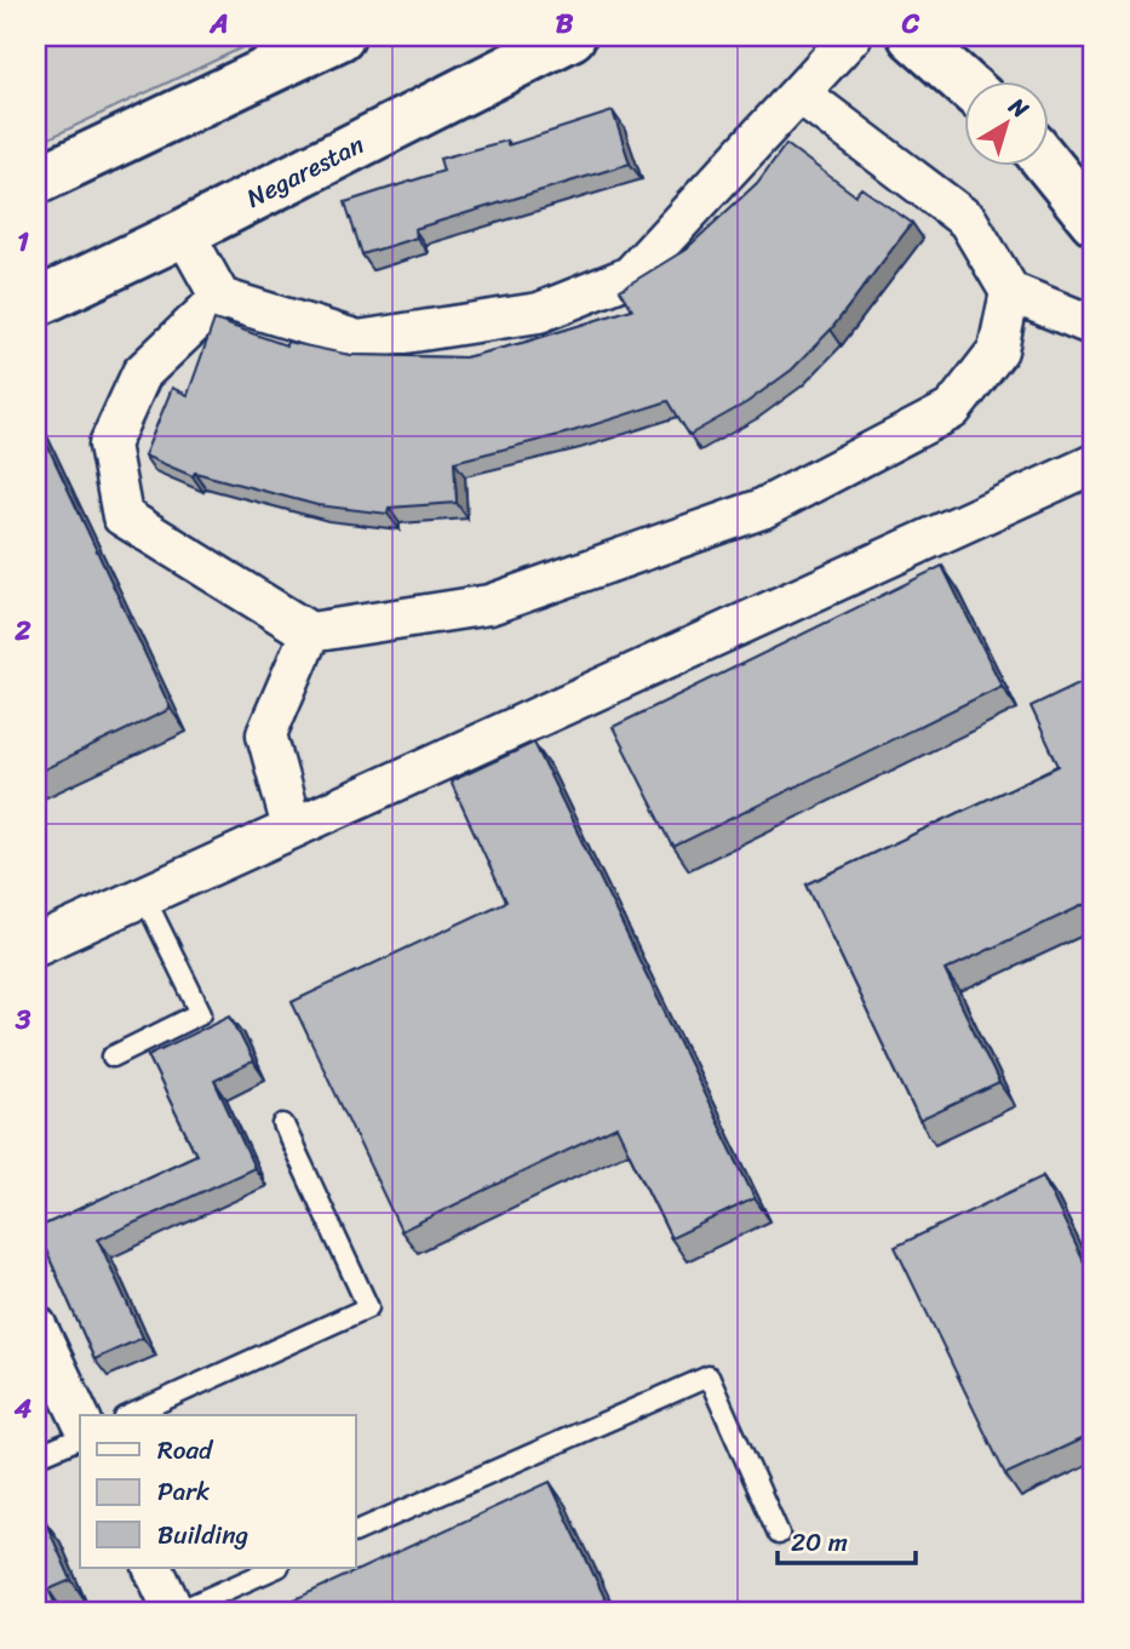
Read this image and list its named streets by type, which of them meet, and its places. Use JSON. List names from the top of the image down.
{
  "streets": {
    "street": ["Negarestan"]
  },
  "legend": ["Road", "Park", "Building"],
  "scale_bar": "20 m",
  "north": "top right",
  "grid": {
    "columns": ["A", "B", "C"],
    "rows": [
      "1",
      "2",
      "3",
      "4"
    ]
  }
}
